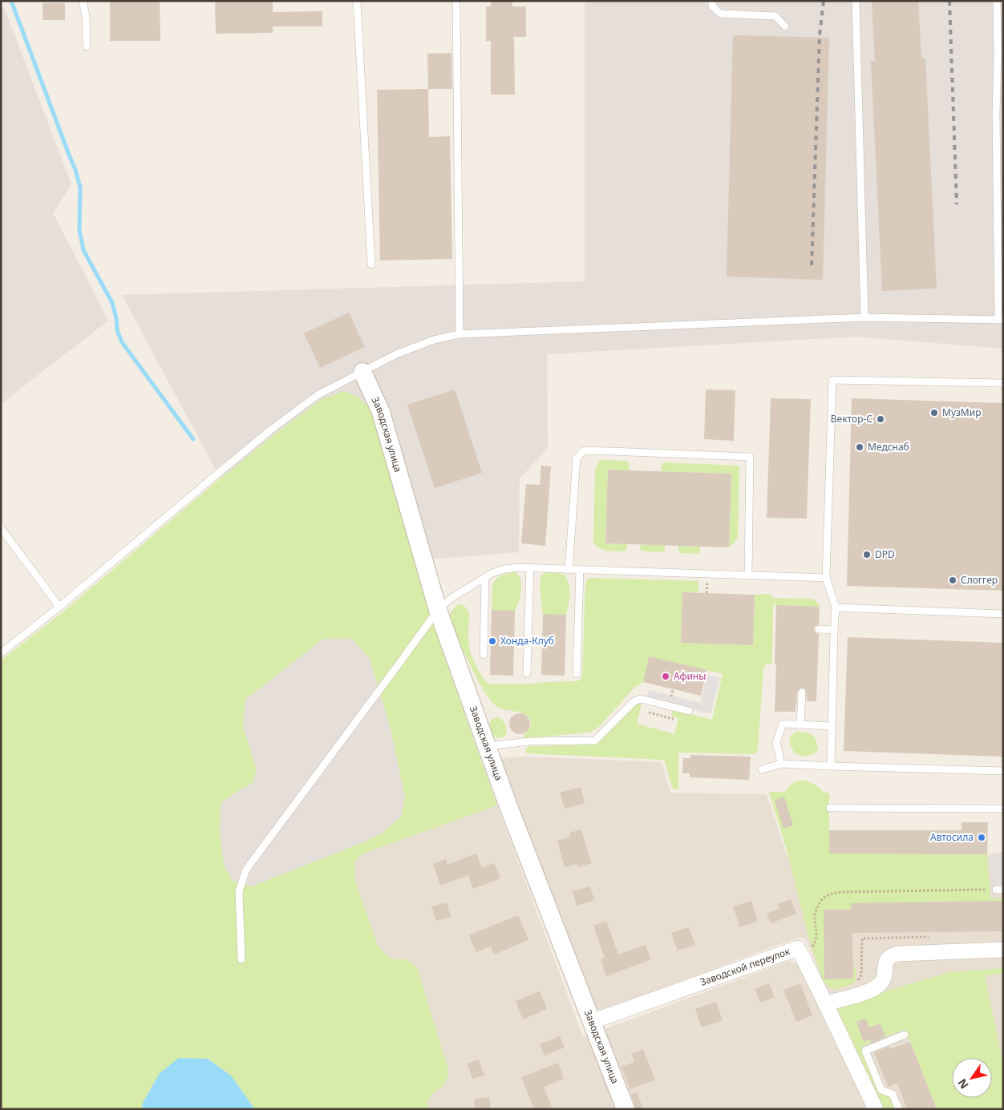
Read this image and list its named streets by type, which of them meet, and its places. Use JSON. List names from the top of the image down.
{
  "streets": {
    "street": ["Заводская улица", "Заводской переулок"]
  },
  "crossings": [
    ["Заводская улица", "Заводской переулок"]
  ],
  "places": [
    "МузМир",
    "Вектор-С",
    "Медснаб",
    "DPD",
    "Слоггер",
    "Хонда-Клуб",
    "Афины",
    "Автосила"
  ],
  "north": "bottom left"
}
